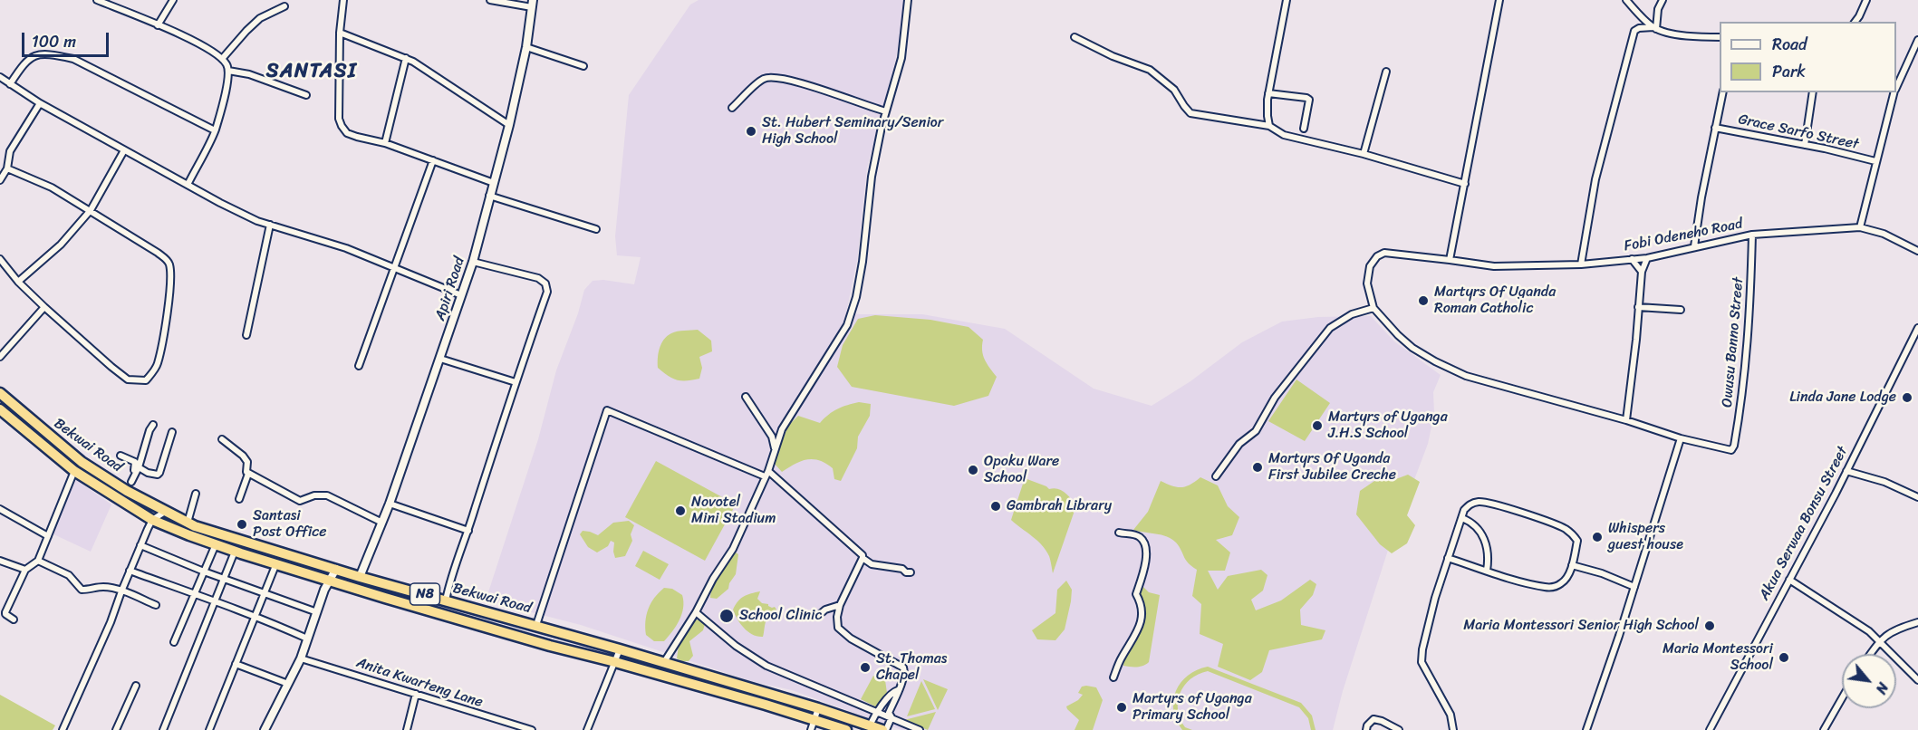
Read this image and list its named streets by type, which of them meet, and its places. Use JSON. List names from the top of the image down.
{
  "streets": {
    "highway": ["Bekwai Road", "N8"],
    "street": [
      "Grace Sarfo Street",
      "Fobi Odeneho Road",
      "Apiri Road",
      "Owusu Banno Street",
      "Akua Serwaa Bonsu Street",
      "Anita Kwarteng Lane"
    ]
  },
  "crossings": [
    ["Fobi Odeneho Road", "Owusu Banno Street"],
    ["Apiri Road", "Bekwai Road"]
  ],
  "districts": ["SANTASI"],
  "places": [
    "St. Hubert Seminary/Senior High School",
    "Martyrs Of Uganda Roman Catholic",
    "Linda Jane Lodge",
    "Martyrs of Uganga J.H.S School",
    "Martyrs Of Uganda First Jubilee Creche",
    "Opoku Ware School",
    "Gambrah Library",
    "Novotel Mini Stadium",
    "Santasi Post Office",
    "Whispers guest house",
    "School Clinic",
    "Maria Montessori Senior High School",
    "Maria Montessori School",
    "St. Thomas Chapel",
    "Martyrs of Uganga Primary School"
  ],
  "legend": ["Road", "Park"],
  "scale_bar": "100 m",
  "north": "bottom right"
}
